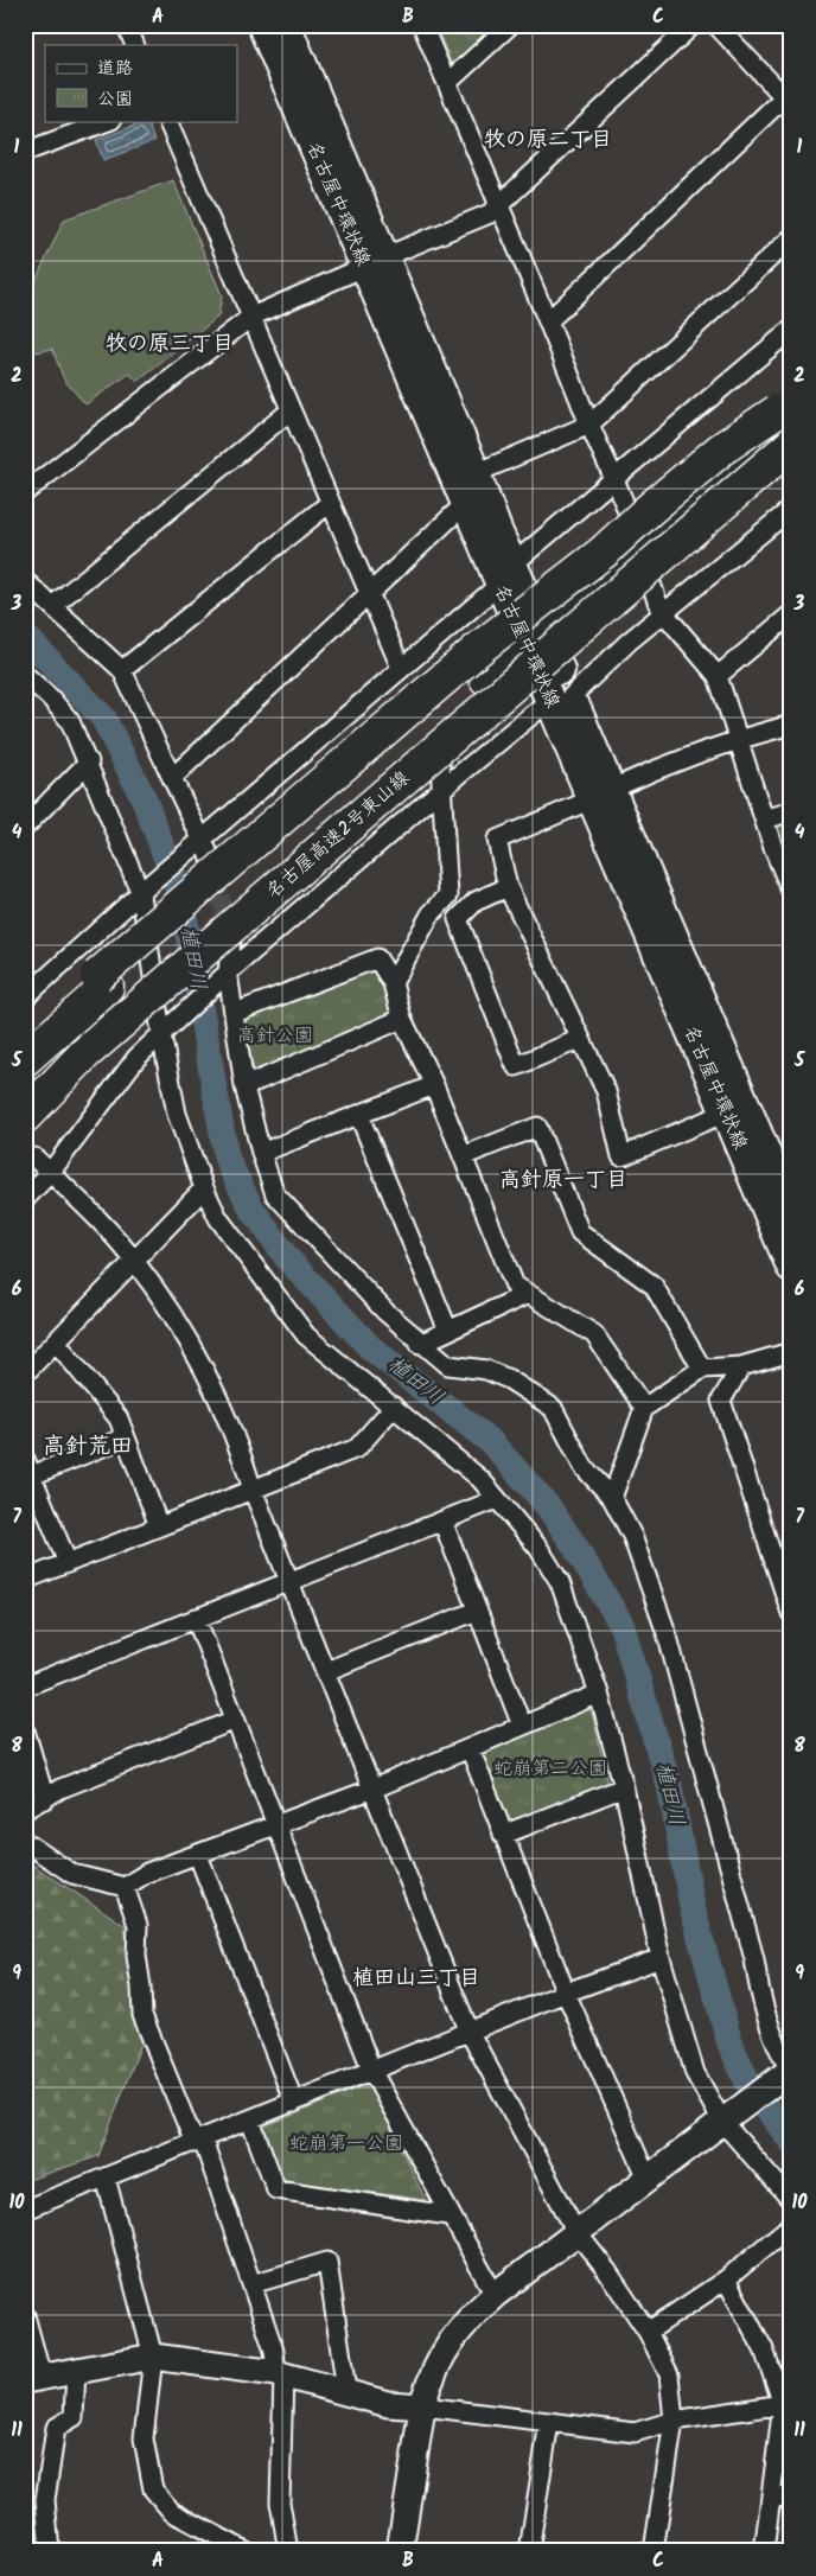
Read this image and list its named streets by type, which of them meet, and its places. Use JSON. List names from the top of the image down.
{
  "streets": {
    "highway": ["名古屋高速2号東山線"],
    "main road": ["名古屋中環状線"]
  },
  "districts": [
    "牧の原二丁目",
    "牧の原三丁目",
    "高針原一丁目",
    "高針荒田",
    "植田山三丁目"
  ],
  "water": ["植田川"],
  "parks": ["高針公園", "蛇崩第二公園", "蛇崩第一公園"],
  "legend": ["道路", "公園"],
  "grid": {
    "columns": ["A", "B", "C"],
    "rows": [
      "1",
      "2",
      "3",
      "4",
      "5",
      "6",
      "7",
      "8",
      "9",
      "10",
      "11"
    ]
  }
}
